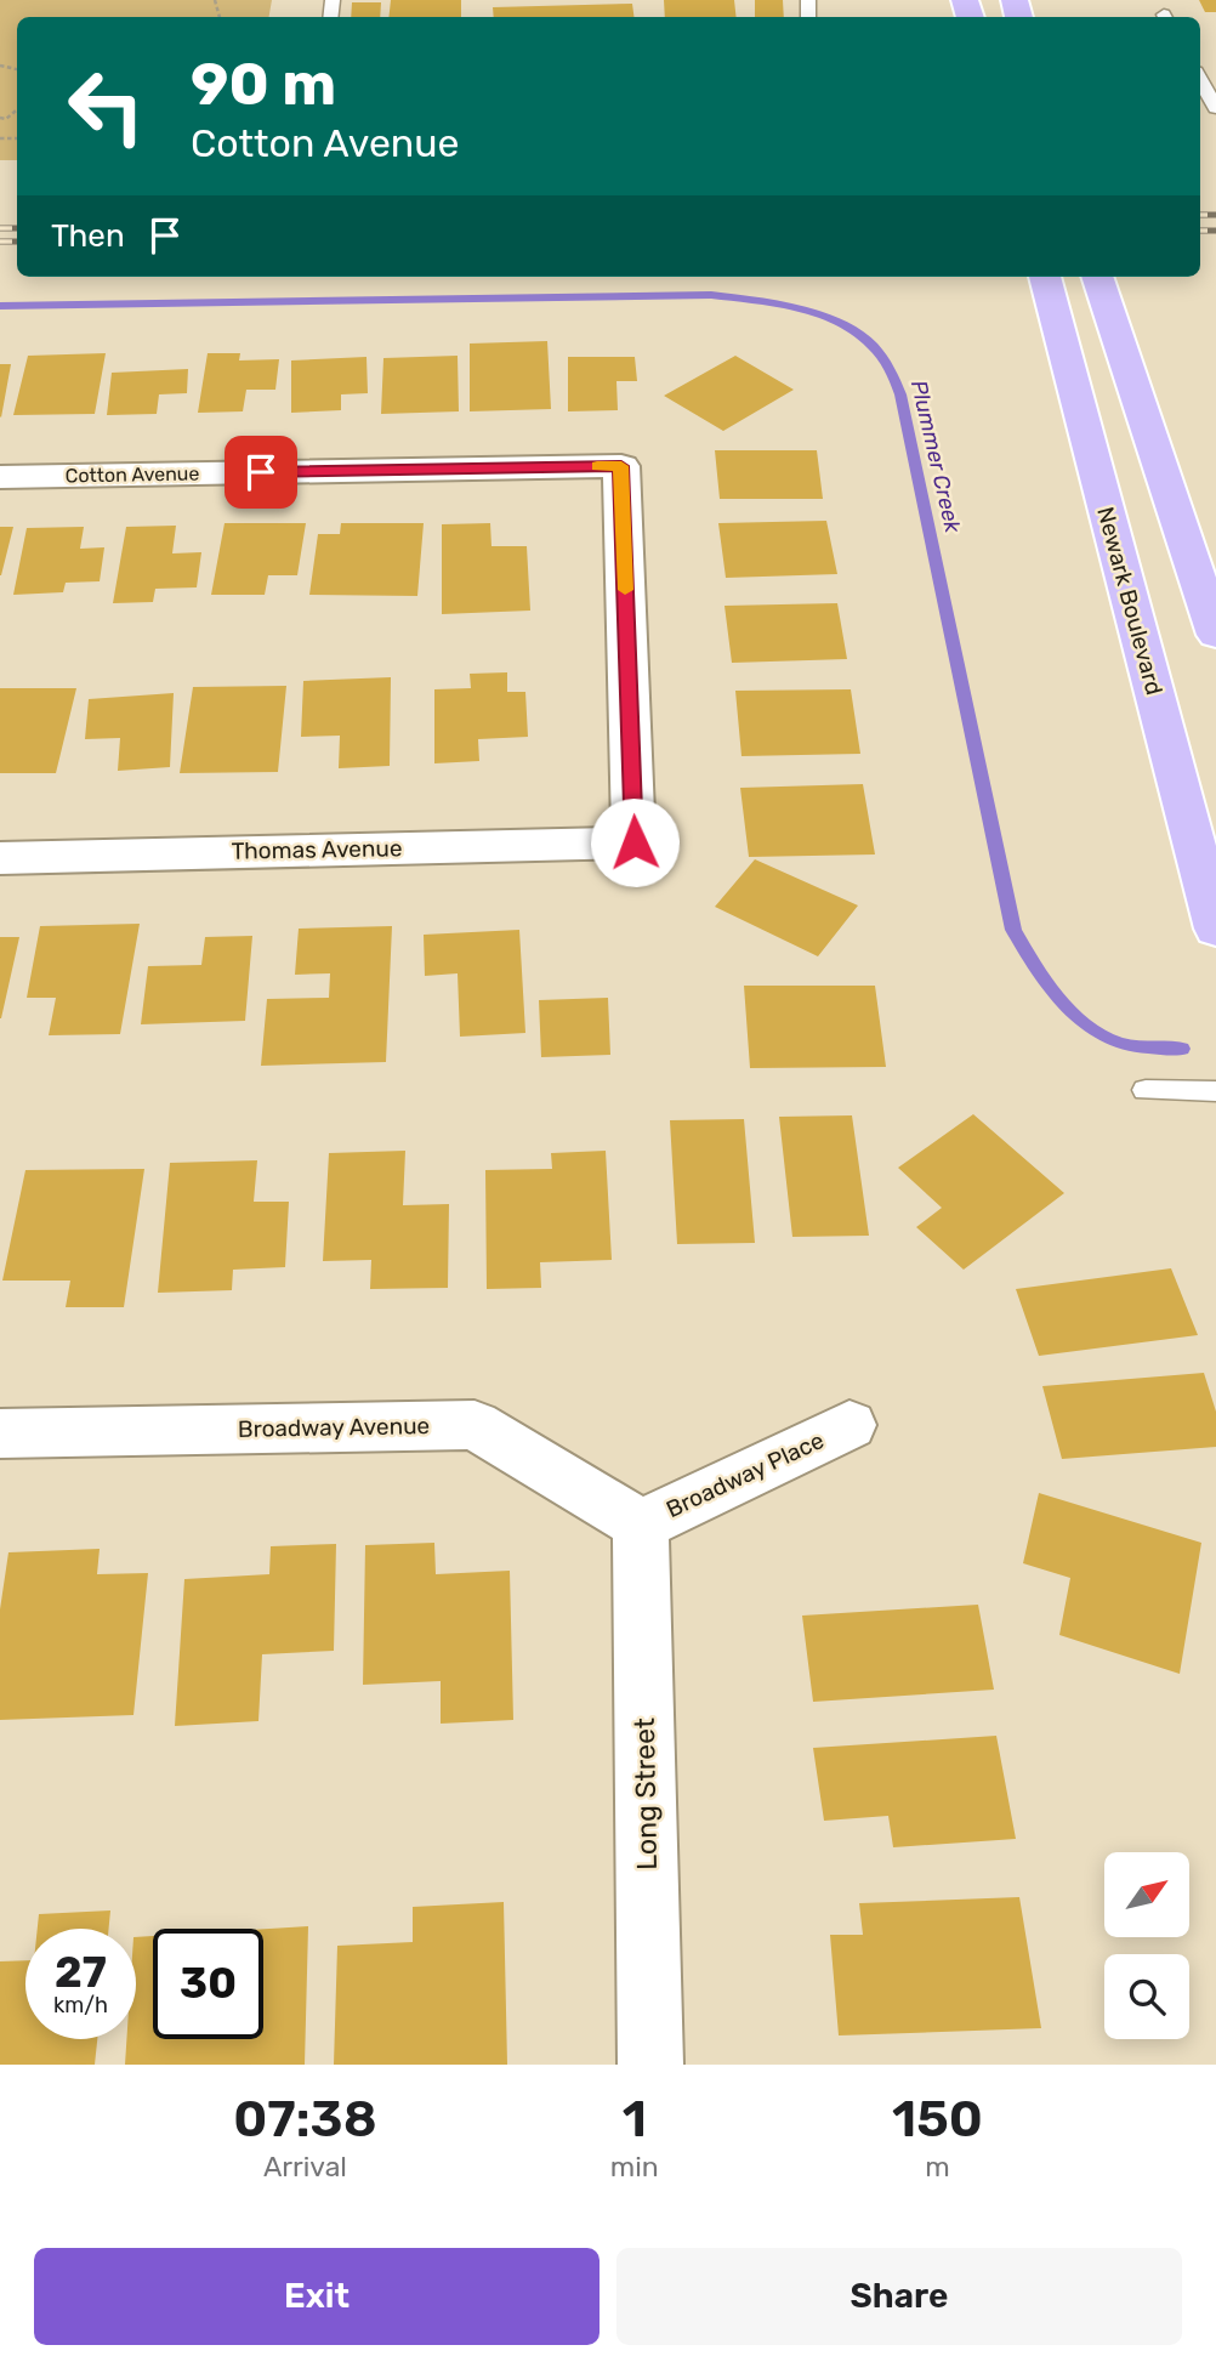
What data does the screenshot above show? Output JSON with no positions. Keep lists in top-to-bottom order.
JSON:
{
  "streets": {
    "main road": ["Newark Boulevard"],
    "street": [
      "Cotton Avenue",
      "Thomas Avenue",
      "Broadway Avenue",
      "Broadway Place",
      "Long Street"
    ]
  },
  "crossings": [
    ["Cotton Avenue", "Thomas Avenue"],
    ["Broadway Avenue", "Broadway Place"],
    ["Broadway Avenue", "Long Street"],
    ["Broadway Place", "Long Street"]
  ],
  "water": ["Plummer Creek"],
  "north": "top right",
  "page": {
    "turn": ["90 m", "Cotton Avenue"],
    "then": "Then",
    "speed": "27 km/h",
    "limit": "30",
    "eta": [
      "07:38",
      "Arrival",
      "1",
      "min",
      "150",
      "m"
    ],
    "buttons": ["Exit", "Share"]
  }
}
